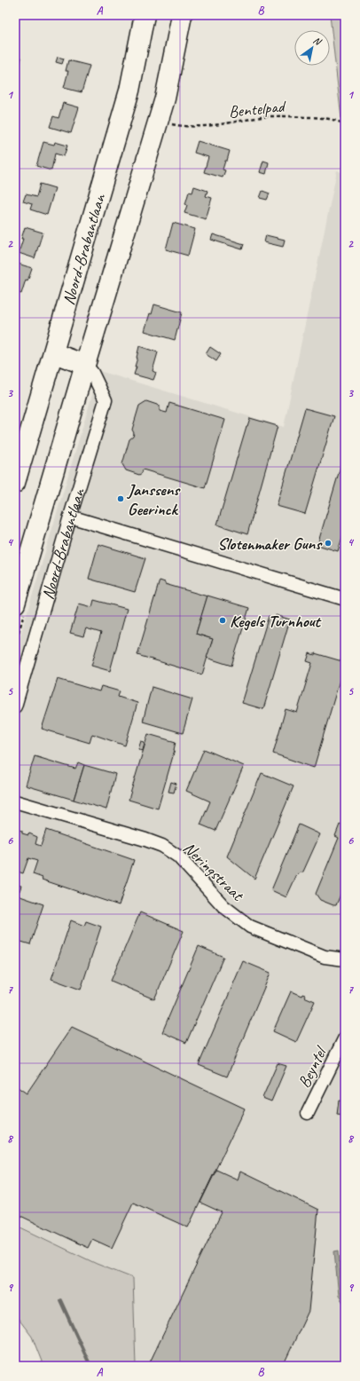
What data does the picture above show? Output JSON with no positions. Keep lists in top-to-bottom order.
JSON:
{
  "streets": {
    "main road": ["Noord-Brabantlaan"],
    "street": ["Neringstraat", "Beyntel"],
    "path": ["Bentelpad"]
  },
  "places": ["Janssens Geerinck", "Slotenmaker Guns", "Kegels Turnhout"],
  "north": "top right",
  "grid": {
    "columns": ["A", "B"],
    "rows": [
      "1",
      "2",
      "3",
      "4",
      "5",
      "6",
      "7",
      "8",
      "9"
    ]
  }
}
